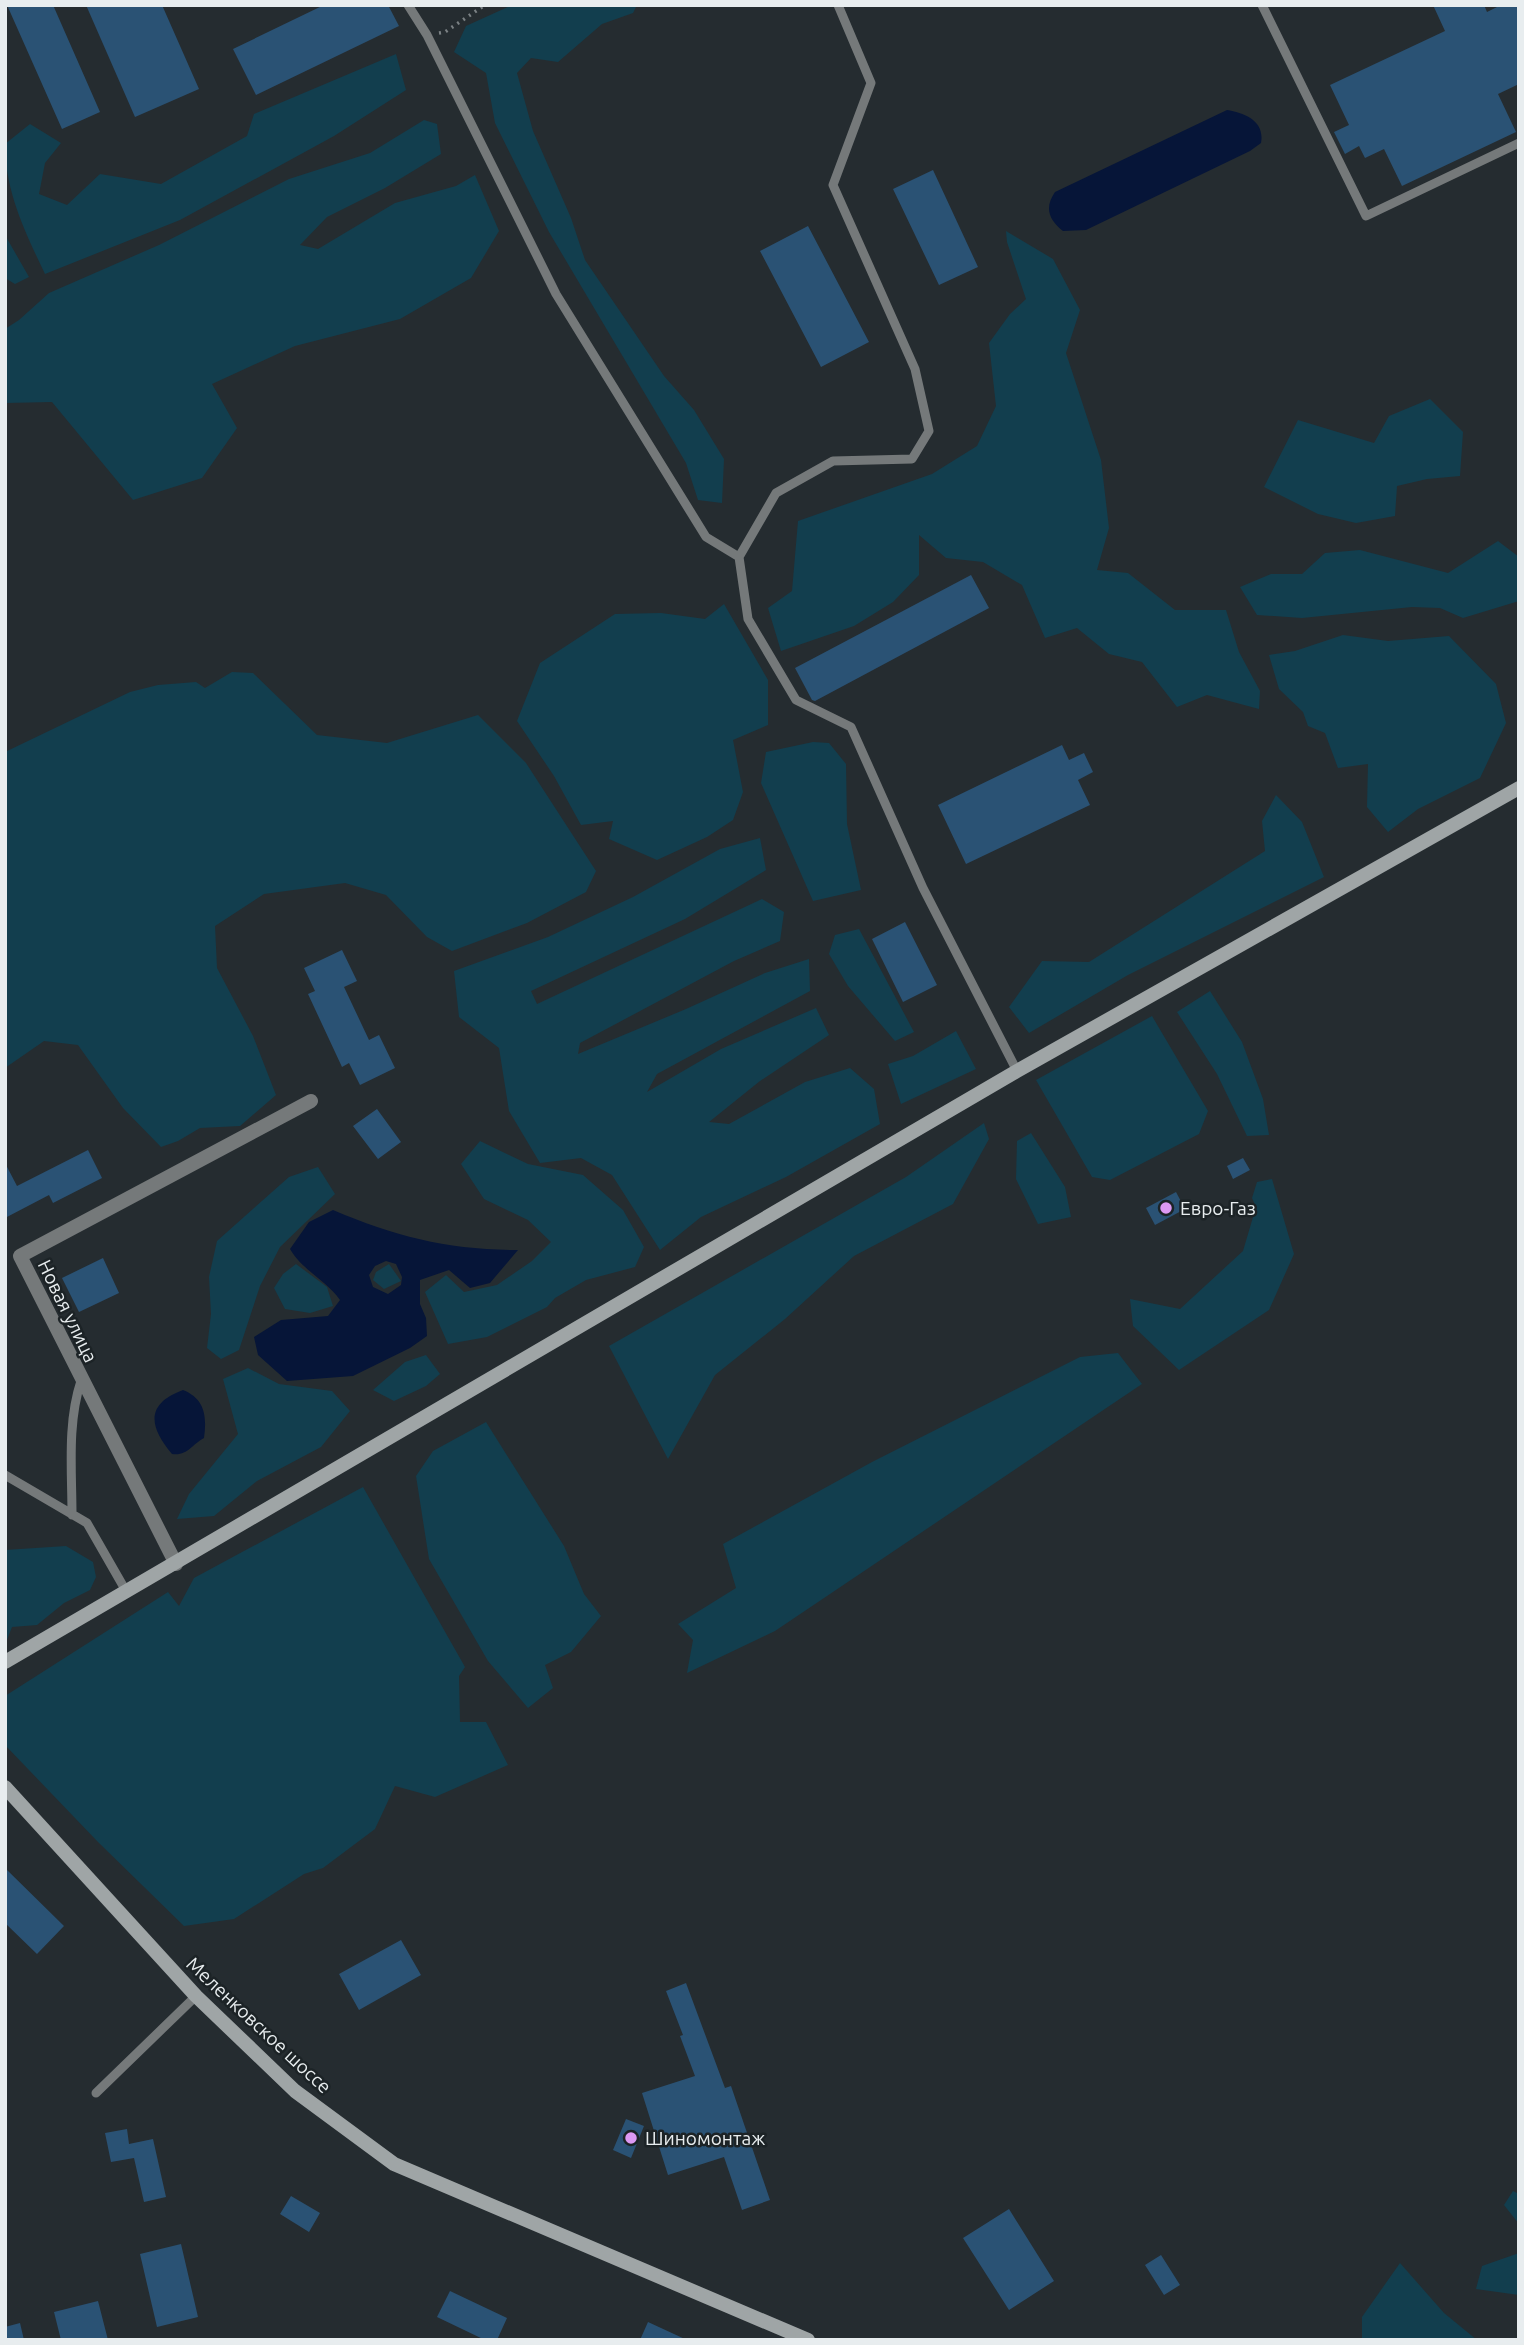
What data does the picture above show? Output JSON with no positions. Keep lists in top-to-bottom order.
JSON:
{
  "streets": {
    "street": ["Новая улица", "Меленковское шоссе"]
  },
  "places": ["Евро-Газ", "Шиномонтаж"]
}
